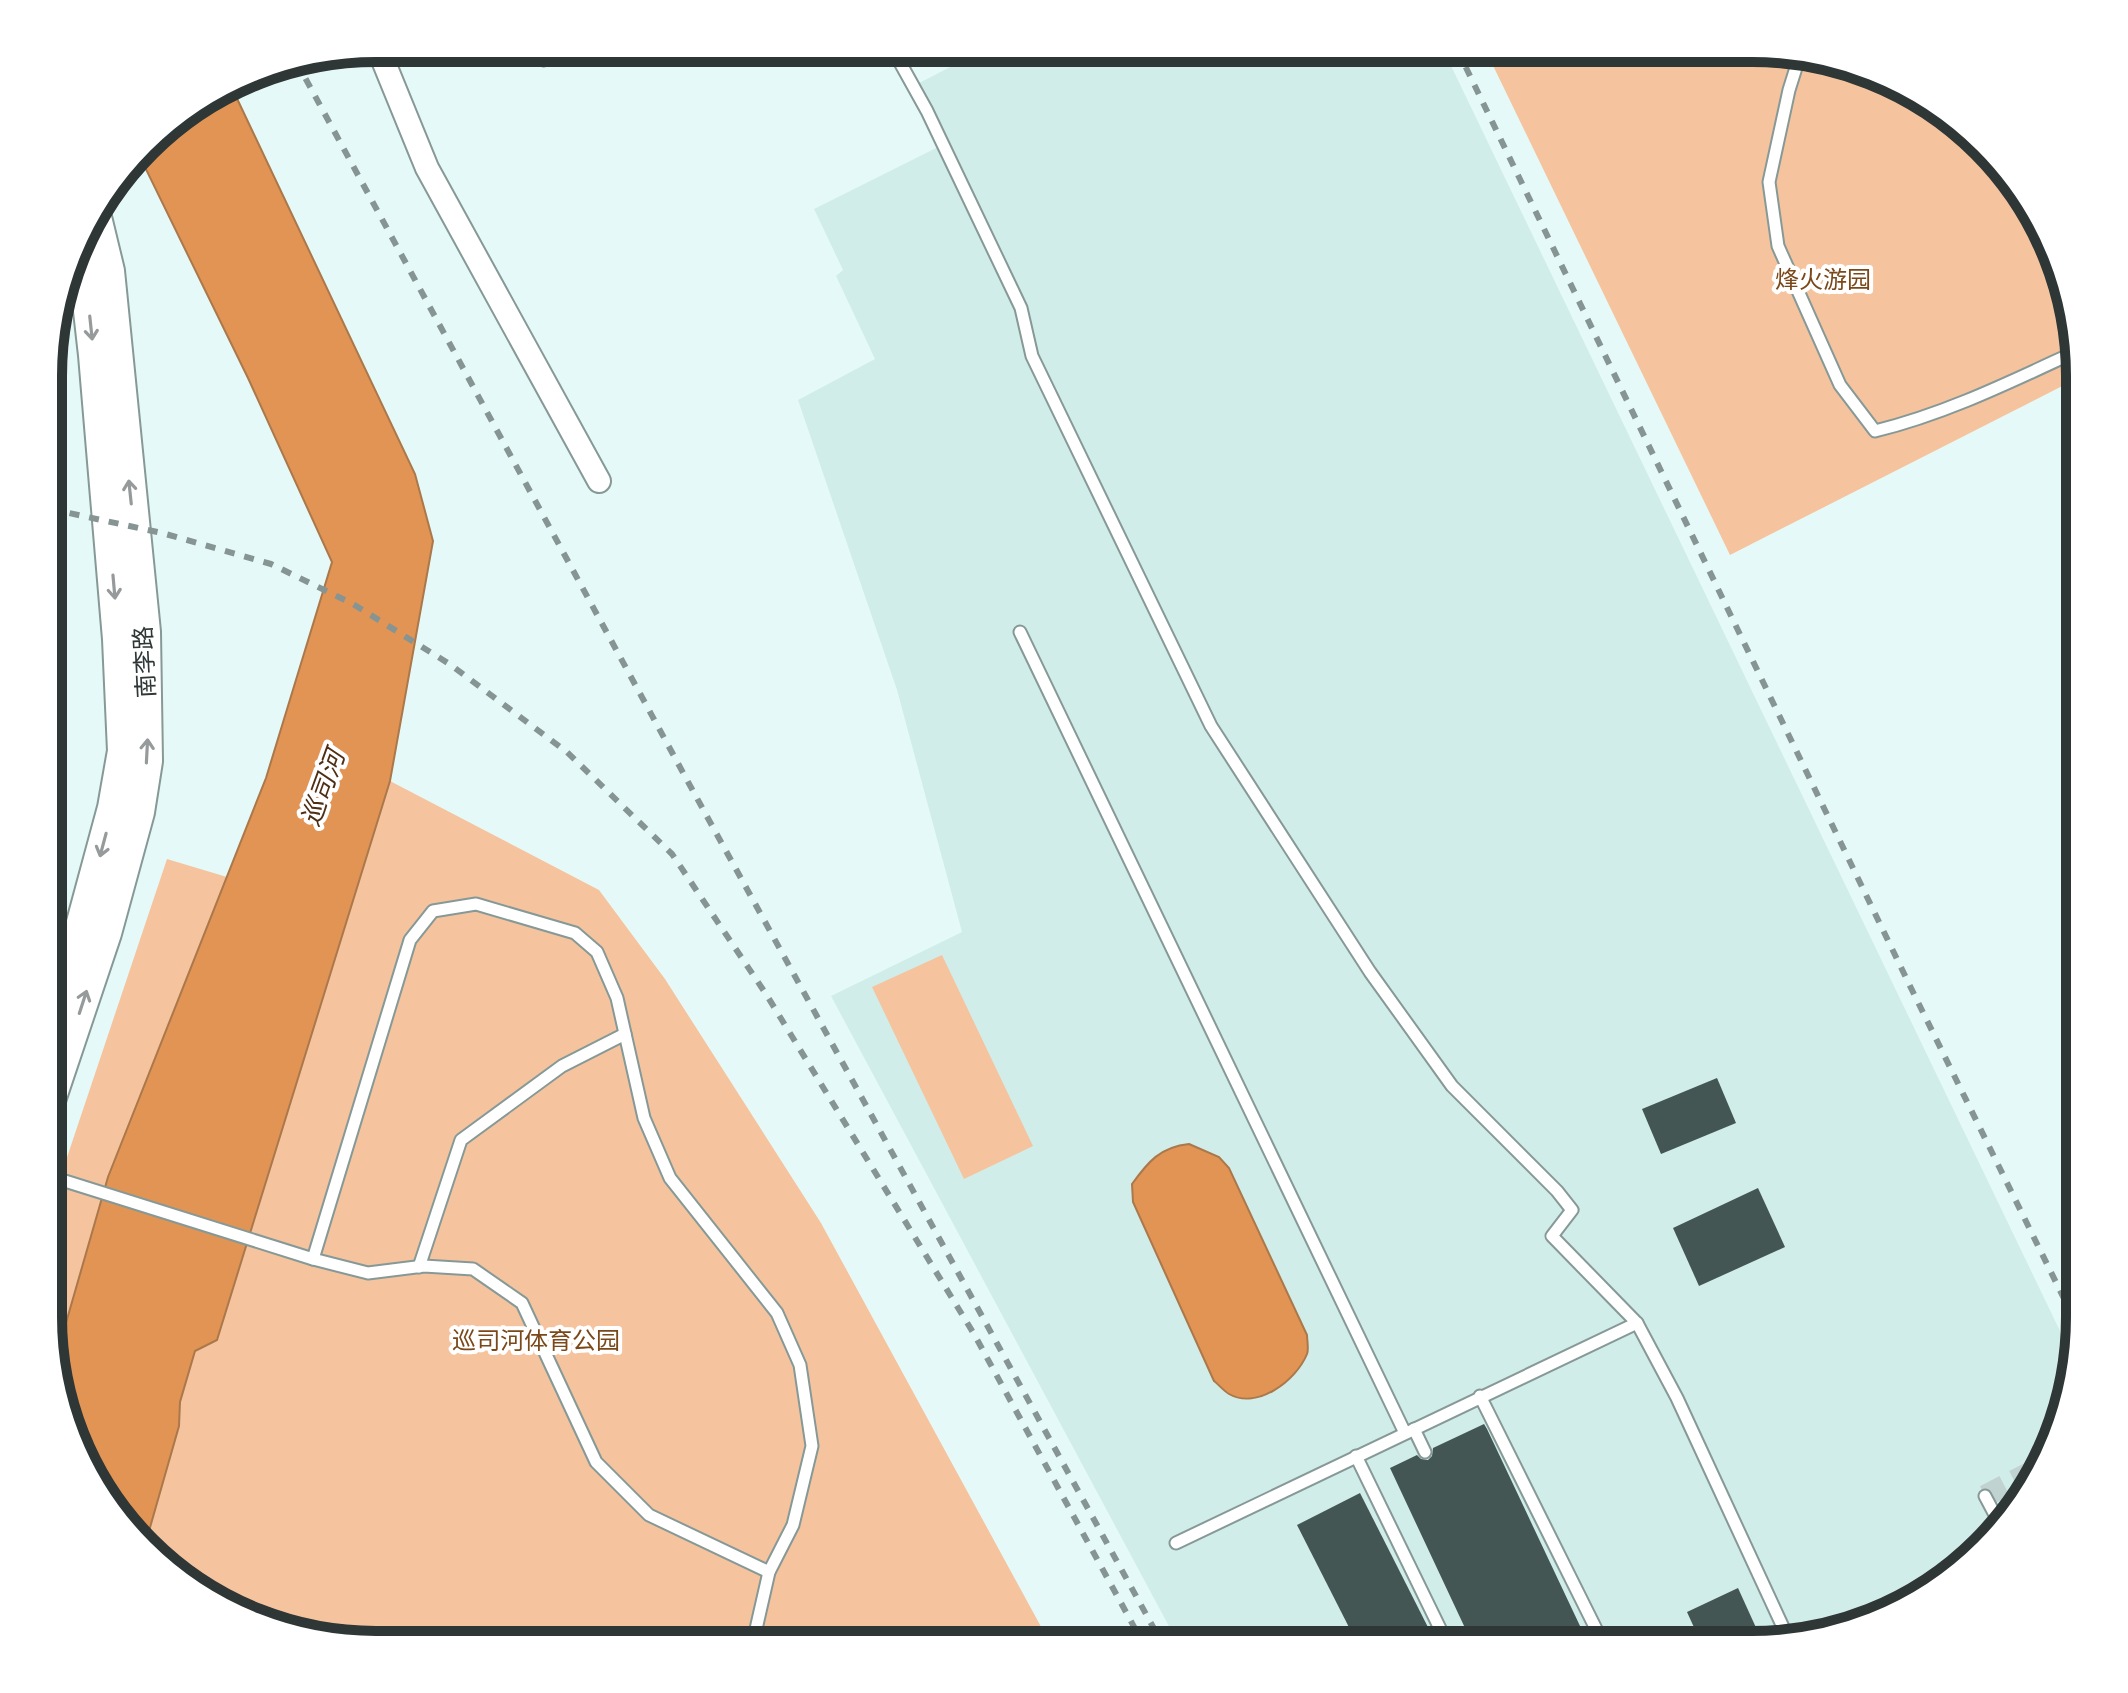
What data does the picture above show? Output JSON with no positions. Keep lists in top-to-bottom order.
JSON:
{
  "streets": {
    "main road": ["南李路"]
  },
  "water": ["巡司河"],
  "parks": ["烽火游园", "巡司河体育公园"]
}
